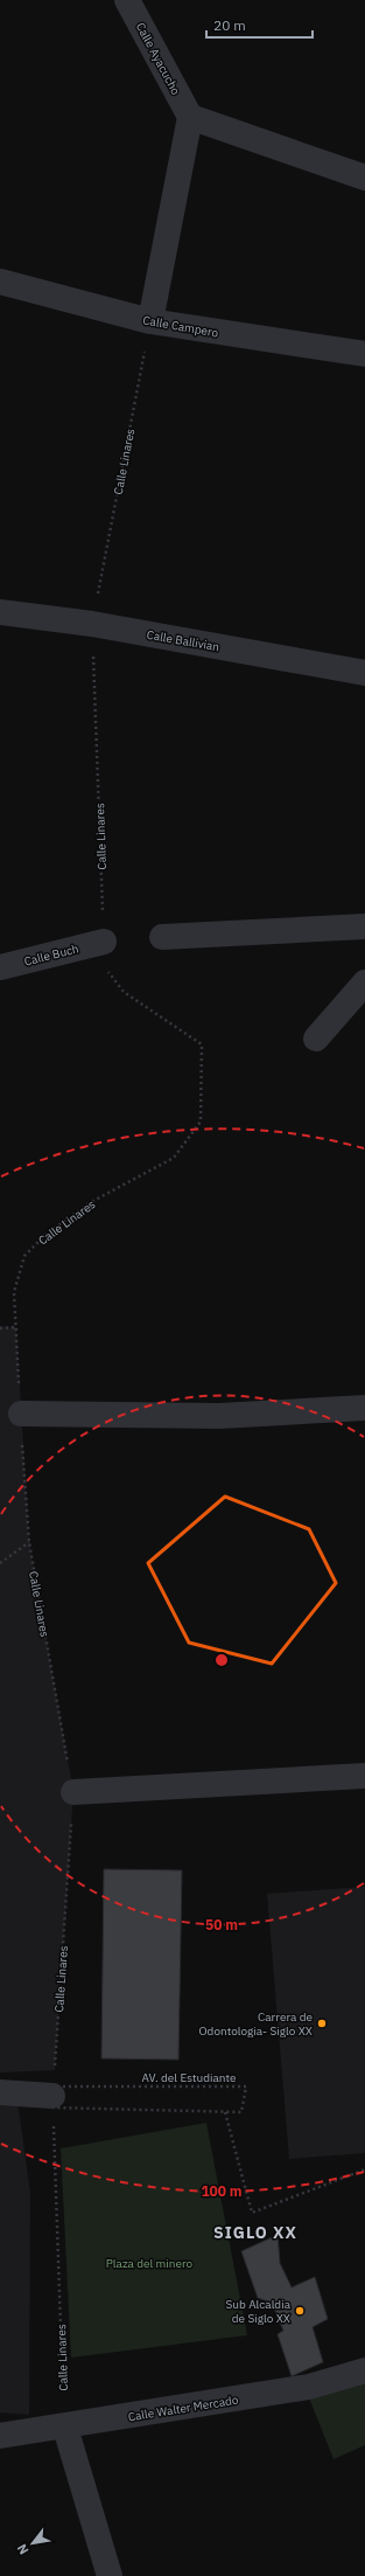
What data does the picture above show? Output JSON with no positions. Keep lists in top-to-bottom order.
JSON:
{
  "streets": {
    "street": [
      "Calle Ayacucho",
      "Calle Campero",
      "Calle Ballivian",
      "Calle Buch",
      "Calle Walter Mercado"
    ],
    "path": ["Calle Linares", "AV. del Estudiante"]
  },
  "crossings": [
    ["Calle Campero", "Calle Linares"],
    ["Calle Linares", "Calle Ballivian"],
    ["Calle Linares", "Calle Buch"],
    ["Calle Linares", "AV. del Estudiante"],
    ["Calle Linares", "Calle Walter Mercado"]
  ],
  "districts": ["SIGLO XX"],
  "parks": ["Plaza del minero"],
  "places": ["Carrera de Odontologia- Siglo XX", "Sub Alcaldia de Siglo XX"],
  "scale_bar": "20 m",
  "north": "bottom left",
  "rings": ["50 m", "100 m"]
}
